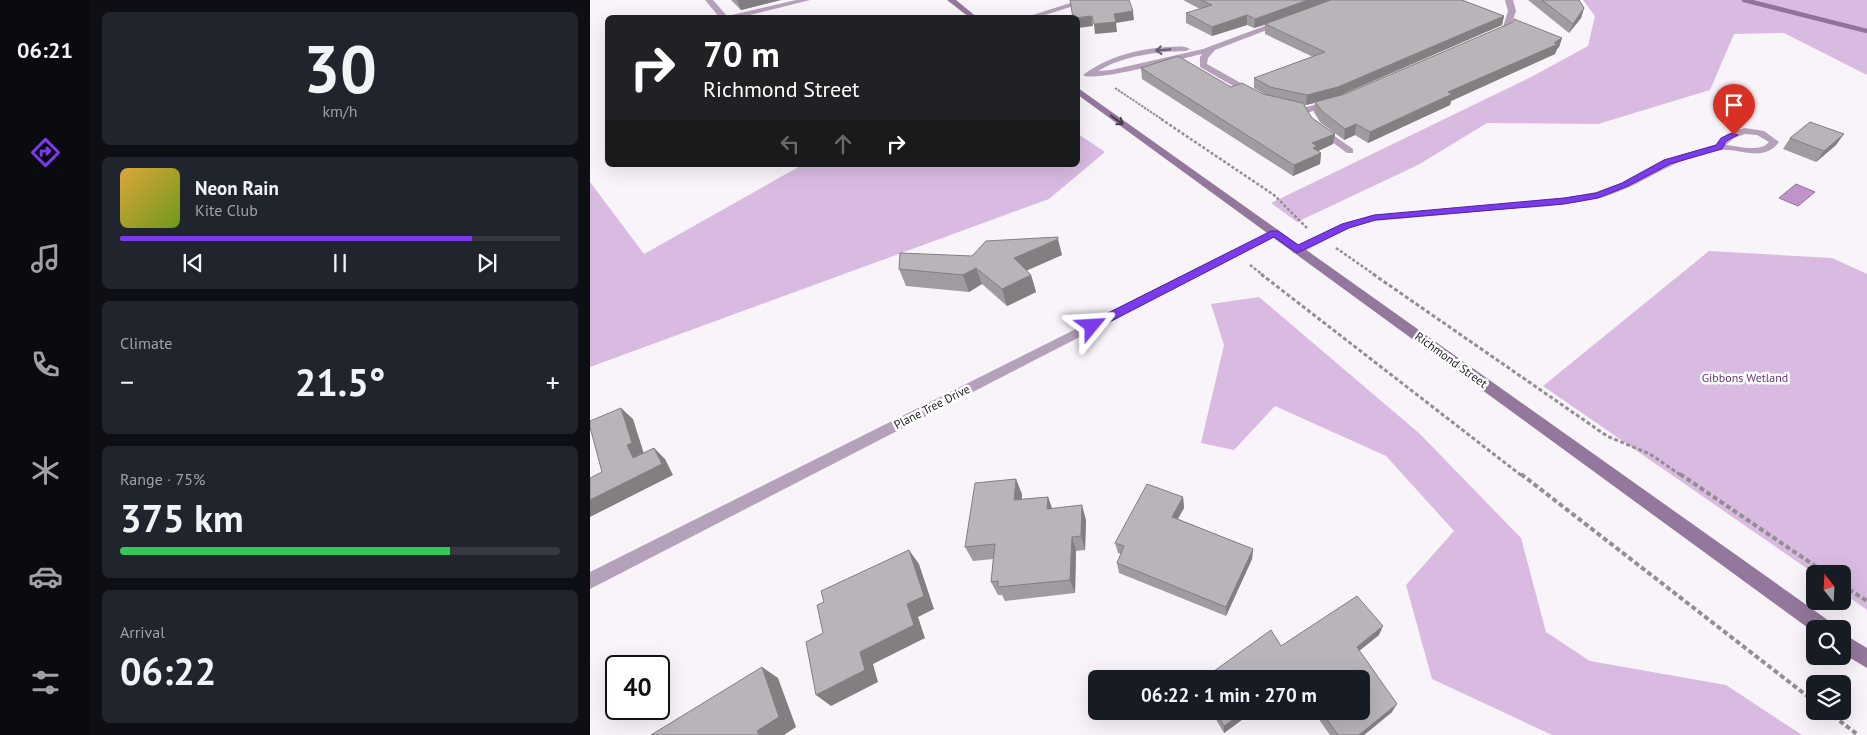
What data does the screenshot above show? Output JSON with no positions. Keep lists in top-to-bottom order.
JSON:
{
  "streets": {
    "main road": ["Richmond Street"],
    "street": ["Plane Tree Drive"]
  },
  "crossings": [
    ["Richmond Street", "Plane Tree Drive"]
  ],
  "parks": ["Gibbons Wetland"],
  "north": "top",
  "page": {
    "tabs": "06:21",
    "tile": [
      ["30", "km/h"],
      "Climate",
      ["Range · 75%", "375 km"],
      ["Arrival", "06:22"]
    ],
    "turn": ["70 m", "Richmond Street"],
    "song": ["Neon Rain", "Kite Club"],
    "heat": ["−", "21.5°", "+"],
    "limit": "40",
    "trip": "06:22 · 1 min · 270 m"
  }
}
